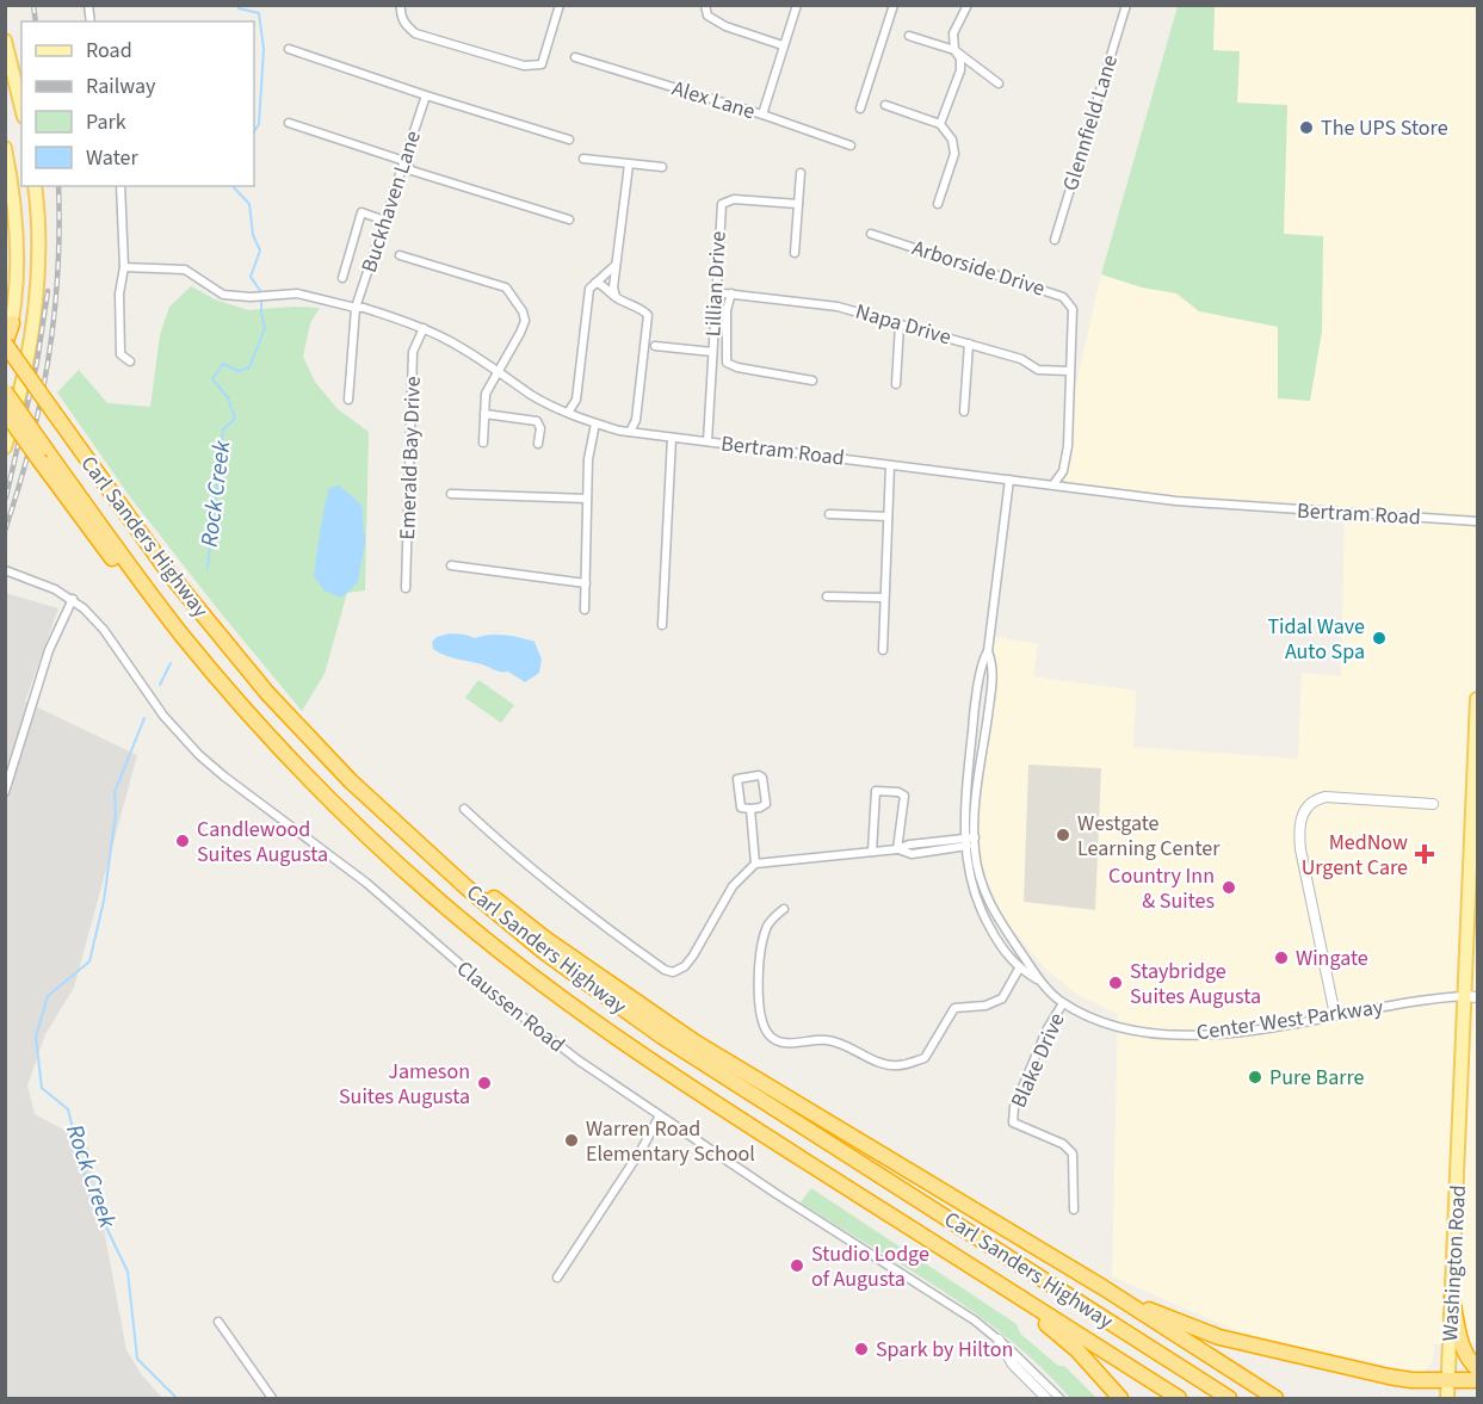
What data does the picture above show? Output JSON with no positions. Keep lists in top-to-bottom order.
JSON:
{
  "streets": {
    "highway": ["Carl Sanders Highway"],
    "main road": ["Washington Road"],
    "street": [
      "Alex Lane",
      "Glennfield Lane",
      "Buckhaven Lane",
      "Arborside Drive",
      "Lillian Drive",
      "Napa Drive",
      "Bertram Road",
      "Emerald Bay Drive",
      "Claussen Road",
      "Center West Parkway",
      "Blake Drive"
    ]
  },
  "crossings": [
    ["Buckhaven Lane", "Bertram Road"],
    ["Arborside Drive", "Napa Drive"],
    ["Arborside Drive", "Bertram Road"],
    ["Lillian Drive", "Bertram Road"],
    ["Bertram Road", "Emerald Bay Drive"],
    ["Bertram Road", "Center West Parkway"],
    ["Center West Parkway", "Blake Drive"],
    ["Center West Parkway", "Washington Road"]
  ],
  "water": ["Rock Creek"],
  "places": {
    "other": [
      "The UPS Store",
      "Tidal Wave Auto Spa",
      "Westgate Learning Center",
      "Candlewood Suites Augusta",
      "Country Inn & Suites",
      "Wingate",
      "Staybridge Suites Augusta",
      "Pure Barre",
      "Jameson Suites Augusta",
      "Warren Road Elementary School",
      "Studio Lodge of Augusta",
      "Spark by Hilton"
    ],
    "health": ["MedNow Urgent Care"]
  },
  "legend": [
    "Road",
    "Railway",
    "Park",
    "Water"
  ]
}
